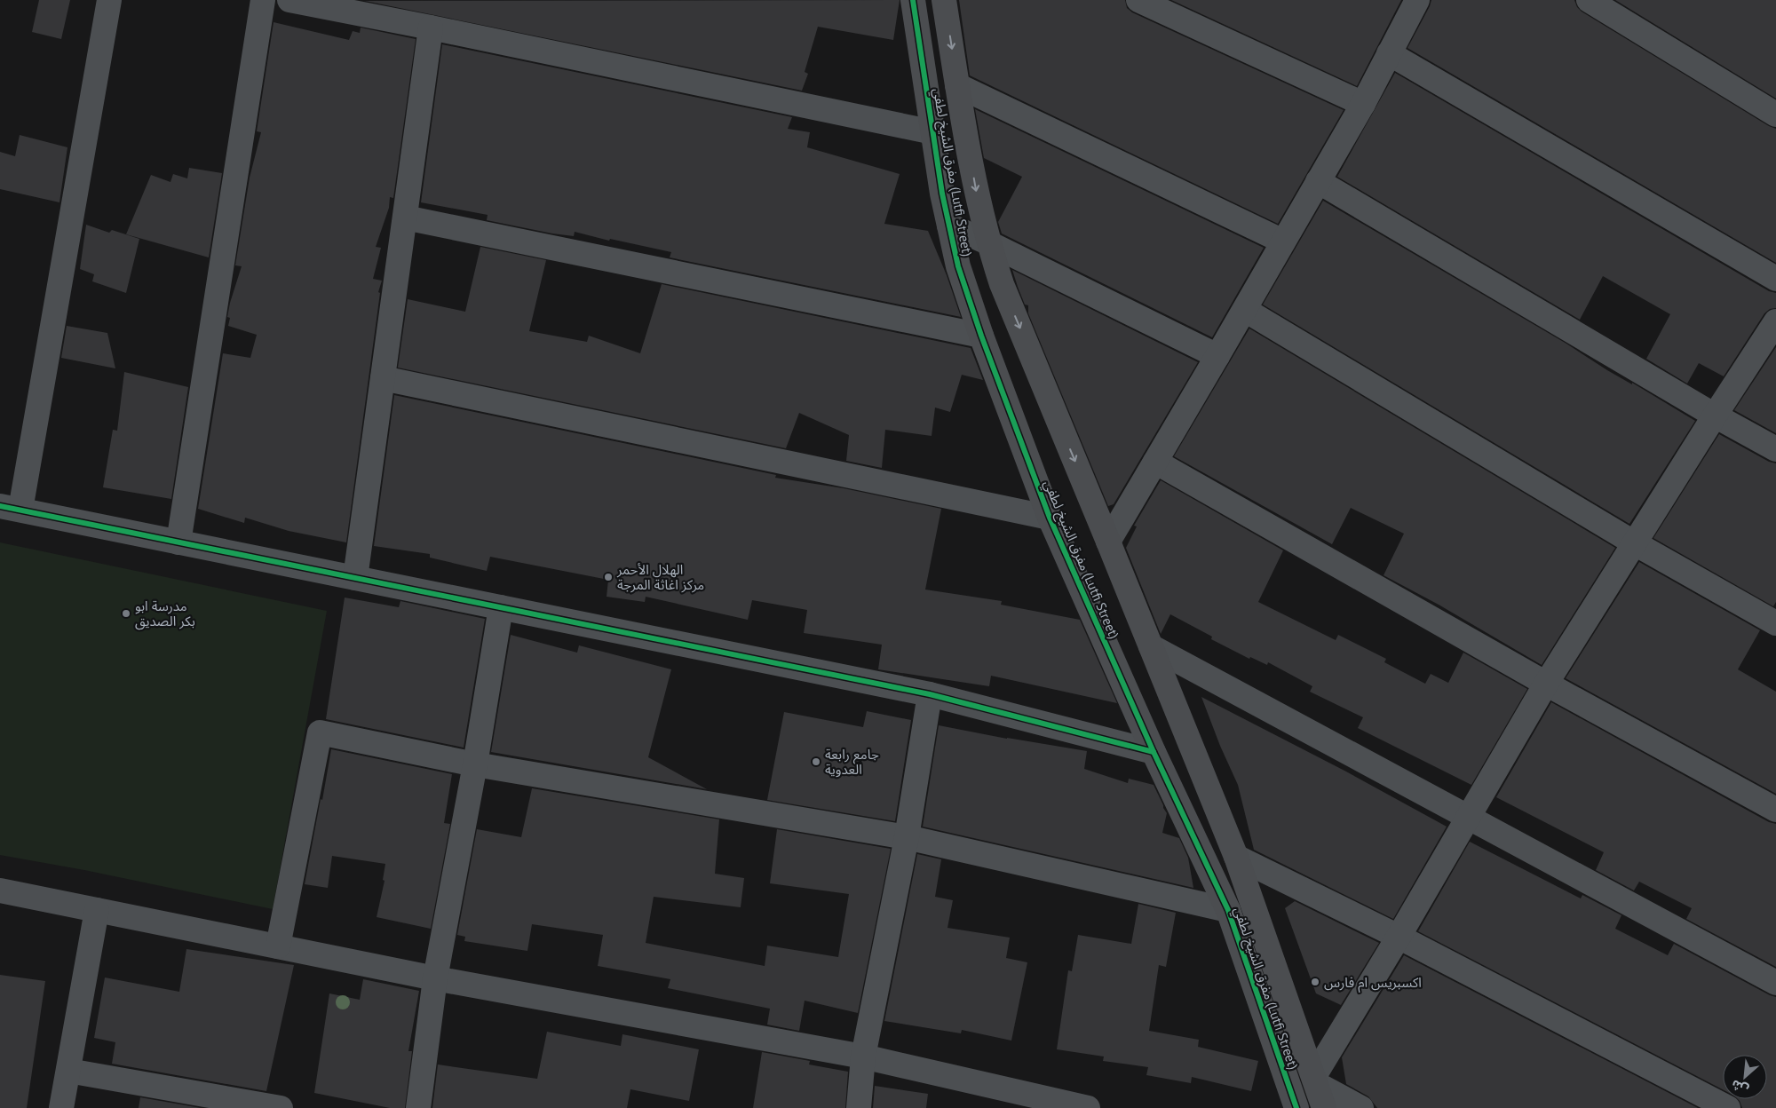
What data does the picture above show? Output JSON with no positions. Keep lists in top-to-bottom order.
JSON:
{
  "streets": {
    "street": ["مفرق الشيخ لطفي (Lutfi Street)"]
  },
  "places": [
    "الهلال الأحمر مركز اغاثة المرجة",
    "مدرسة ابو بكر الصديق",
    "جامع رابعة العدوية",
    "اكسبريس ام فارس"
  ],
  "north": "bottom left"
}
